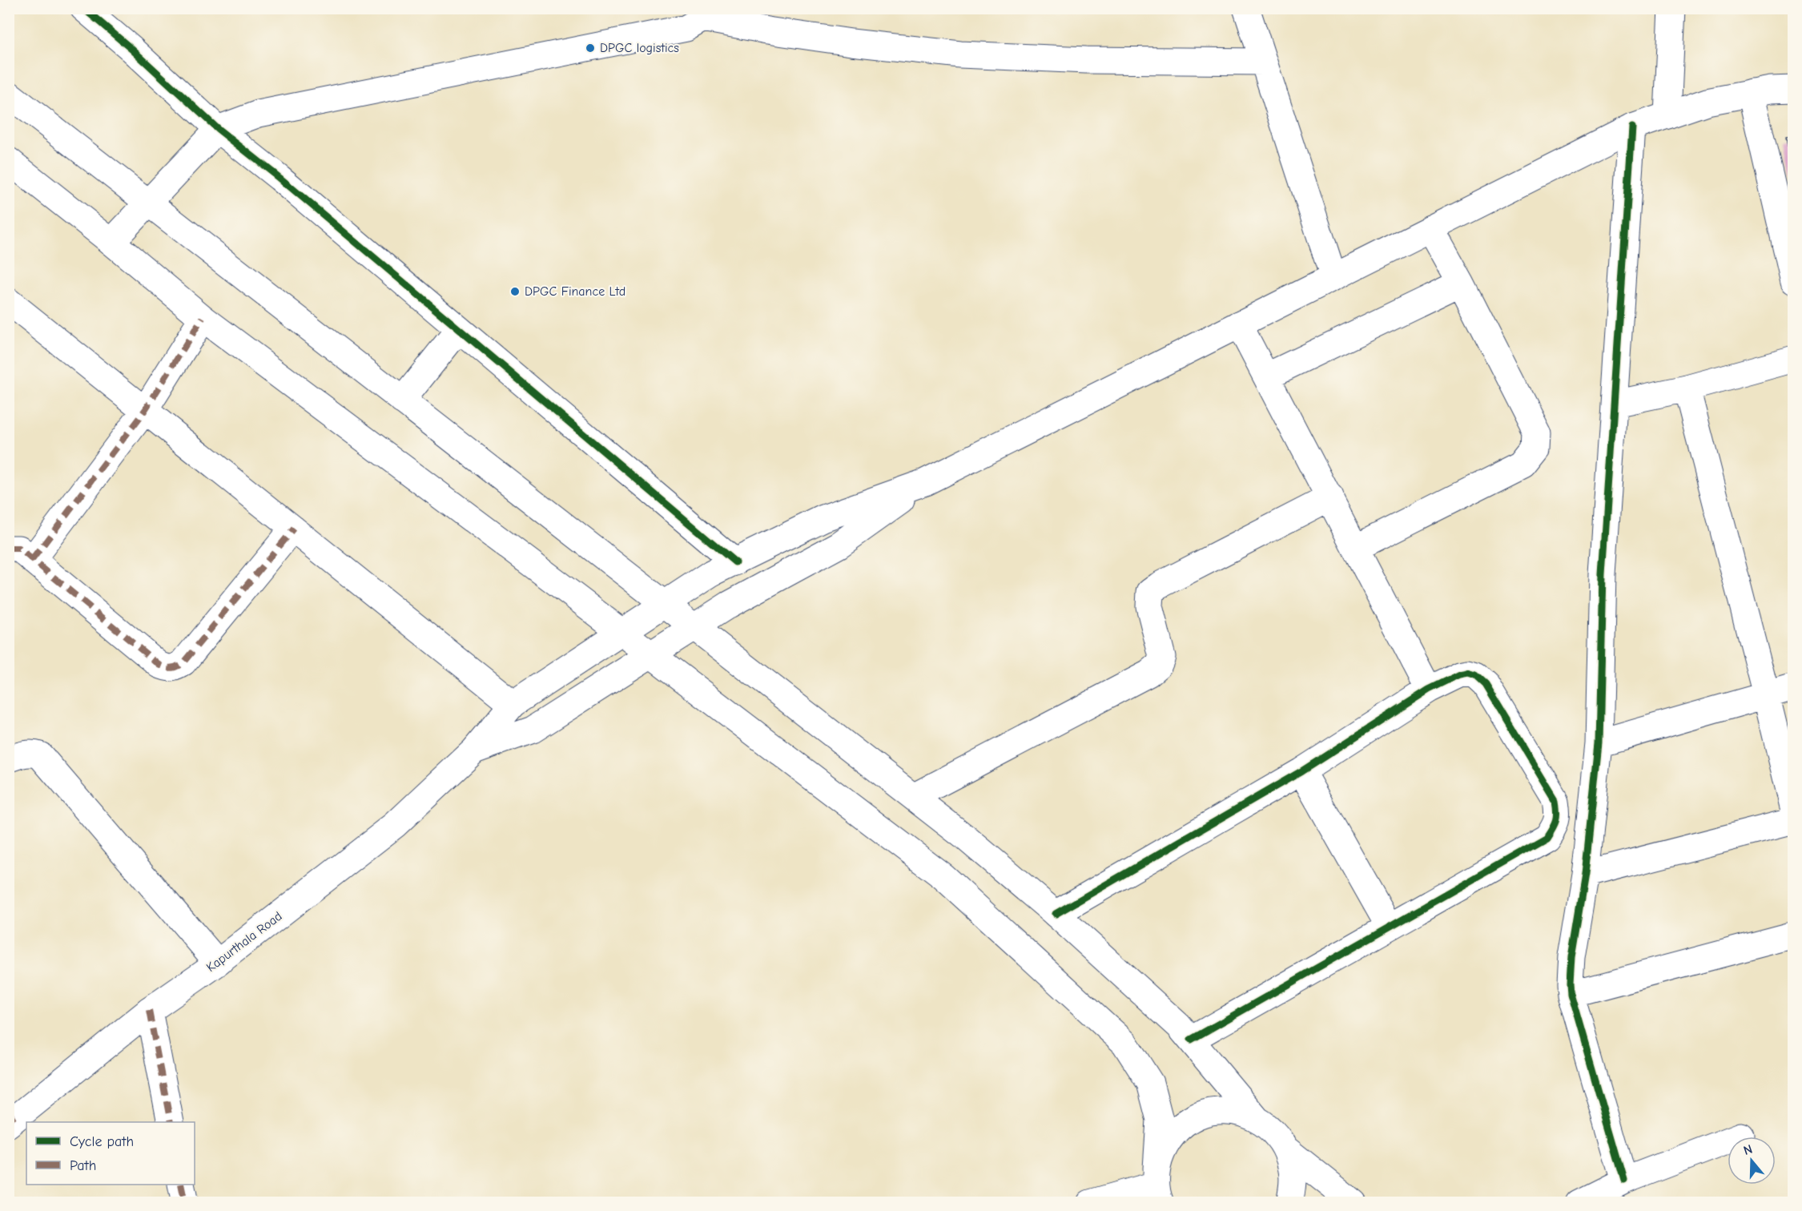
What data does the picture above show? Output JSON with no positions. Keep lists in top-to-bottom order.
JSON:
{
  "streets": {
    "street": ["Kapurthala Road"]
  },
  "places": ["DPGC logistics", "DPGC Finance Ltd"],
  "legend": ["Cycle path", "Path"],
  "north": "top"
}
